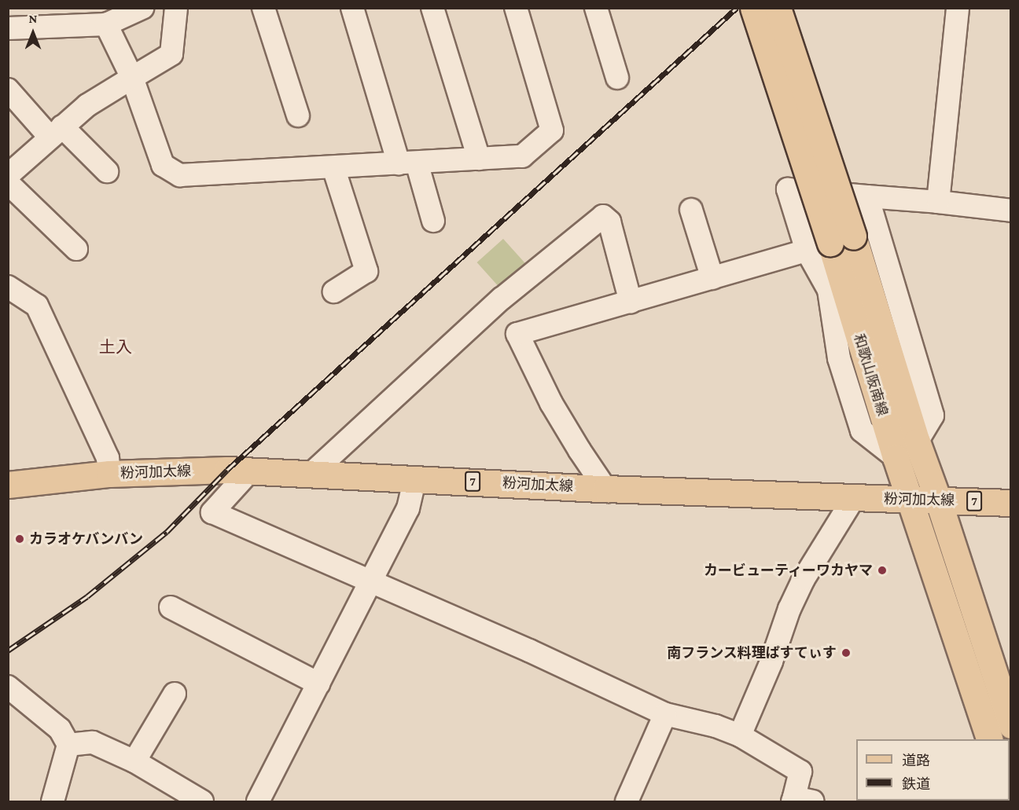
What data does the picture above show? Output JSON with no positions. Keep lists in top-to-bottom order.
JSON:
{
  "streets": {
    "main road": ["和歌山阪南線", "粉河加太線", "7"]
  },
  "crossings": [
    ["和歌山阪南線", "粉河加太線"]
  ],
  "districts": ["土入"],
  "places": ["カラオケバンバン", "カービューティーワカヤマ", "南フランス料理ぱすてぃす"],
  "legend": ["道路", "鉄道"],
  "north": "top"
}
